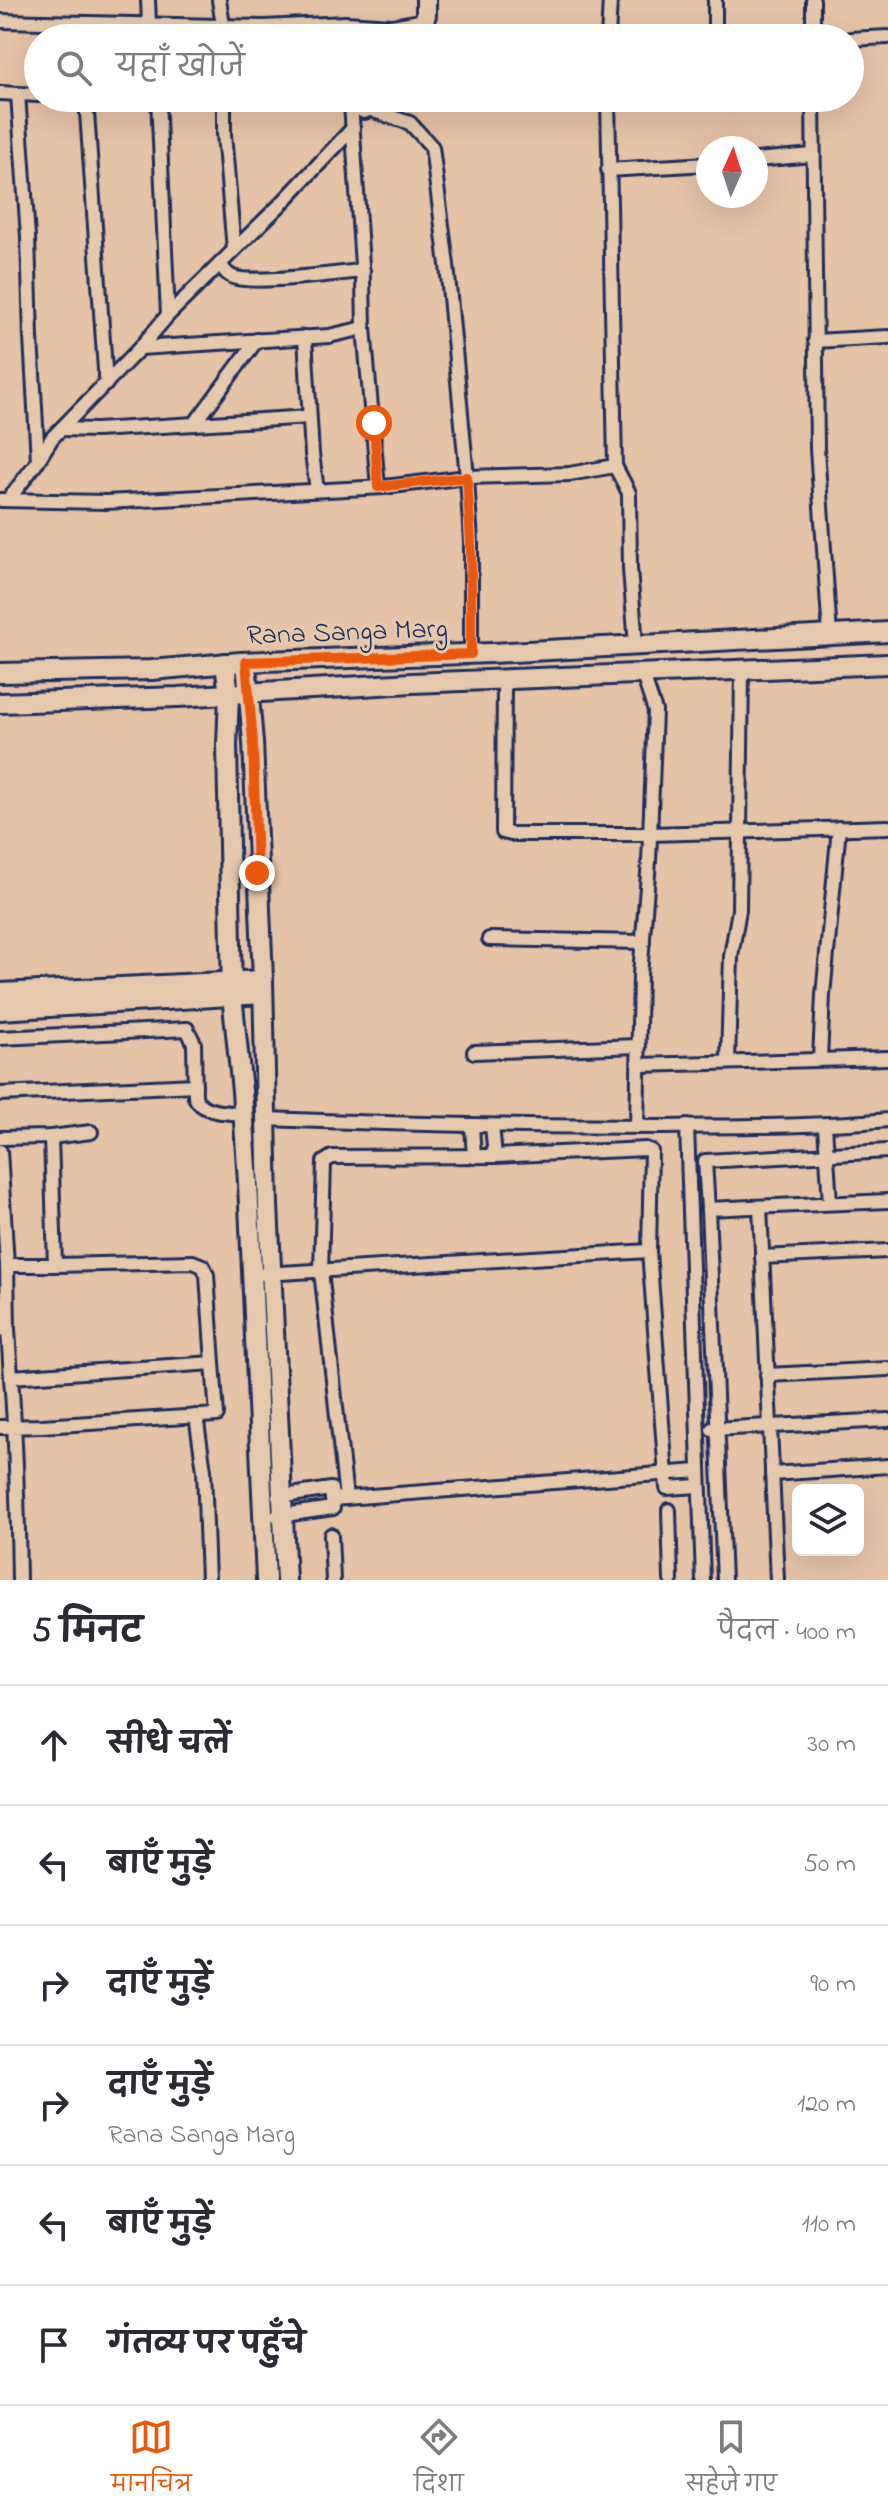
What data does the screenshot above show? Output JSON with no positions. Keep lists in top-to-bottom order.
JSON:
{
  "streets": {
    "street": ["Rana Sanga Marg"]
  },
  "north": "top",
  "page": {
    "search": "यहाँ खोजें",
    "heading": ["5 मिनट", "पैदल · 400 m"],
    "list": [
      ["सीधे चलें", "30 m"],
      ["बाएँ मुड़ें", "50 m"],
      ["दाएँ मुड़ें", "90 m"],
      ["दाएँ मुड़ें", "Rana Sanga Marg", "120 m"],
      ["बाएँ मुड़ें", "110 m"],
      "गंतव्य पर पहुँचे"
    ],
    "nav": ["मानचित्र", "दिशा", "सहेजे गए"]
  }
}
